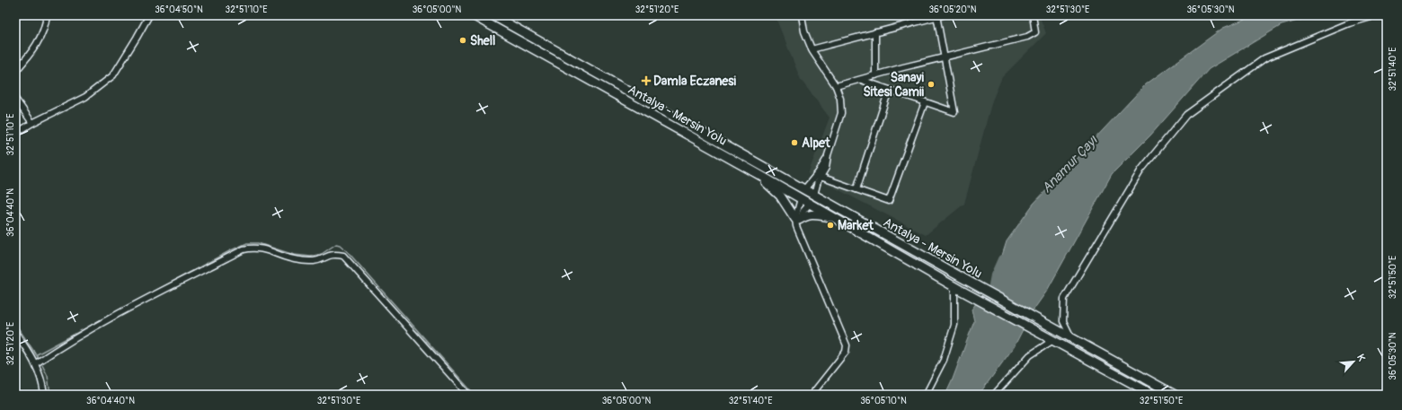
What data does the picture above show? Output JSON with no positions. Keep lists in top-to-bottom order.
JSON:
{
  "streets": {
    "highway": ["Antalya - Mersin Yolu"]
  },
  "water": ["Anamur Çayı"],
  "places": {
    "other": [
      "Shell",
      "Sanayi Sitesi Camii",
      "Alpet",
      "Market"
    ],
    "health": ["Damla Eczanesi"]
  },
  "north": "top right",
  "coordinates": [
    "36°04'50\"N",
    "32°51'10\"E",
    "36°05'00\"N",
    "32°51'20\"E",
    "36°05'20\"N",
    "32°51'30\"E",
    "36°05'30\"N",
    "32°51'40\"E",
    "36°04'40\"N",
    "32°51'50\"E",
    "36°05'10\"N"
  ]
}
